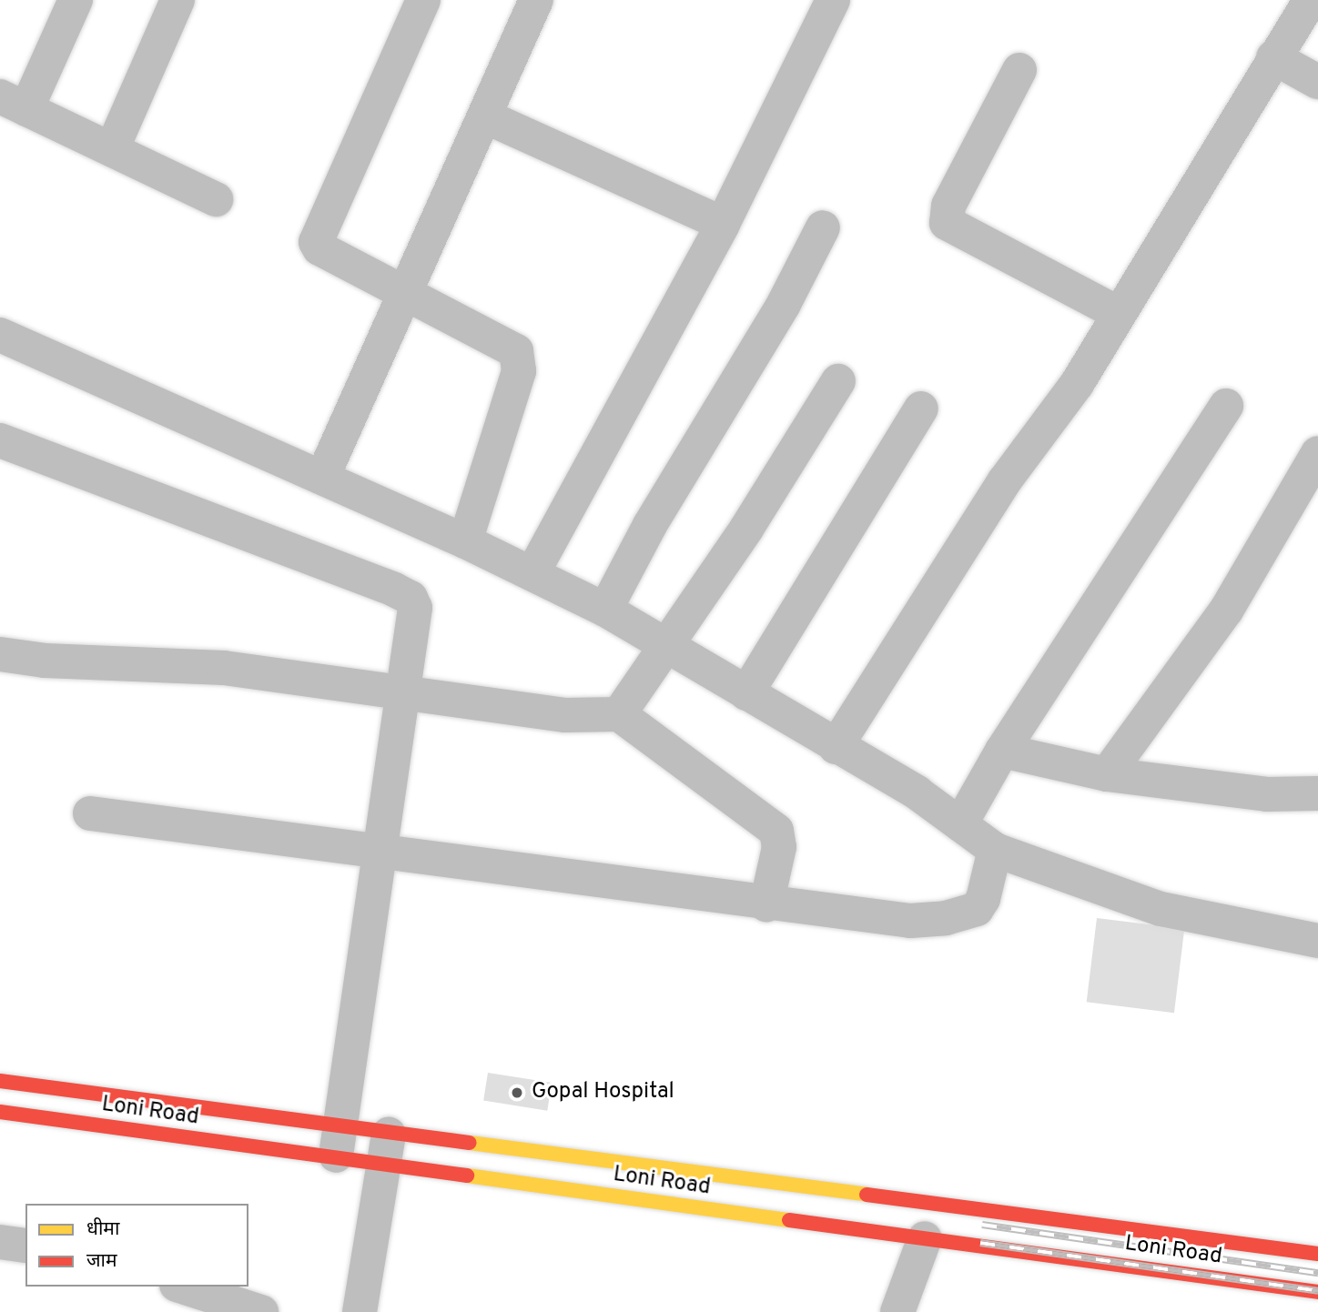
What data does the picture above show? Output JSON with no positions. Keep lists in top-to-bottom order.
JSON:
{
  "streets": {
    "highway": ["Loni Road"]
  },
  "places": ["Gopal Hospital"],
  "legend": ["धीमा", "जाम"]
}
